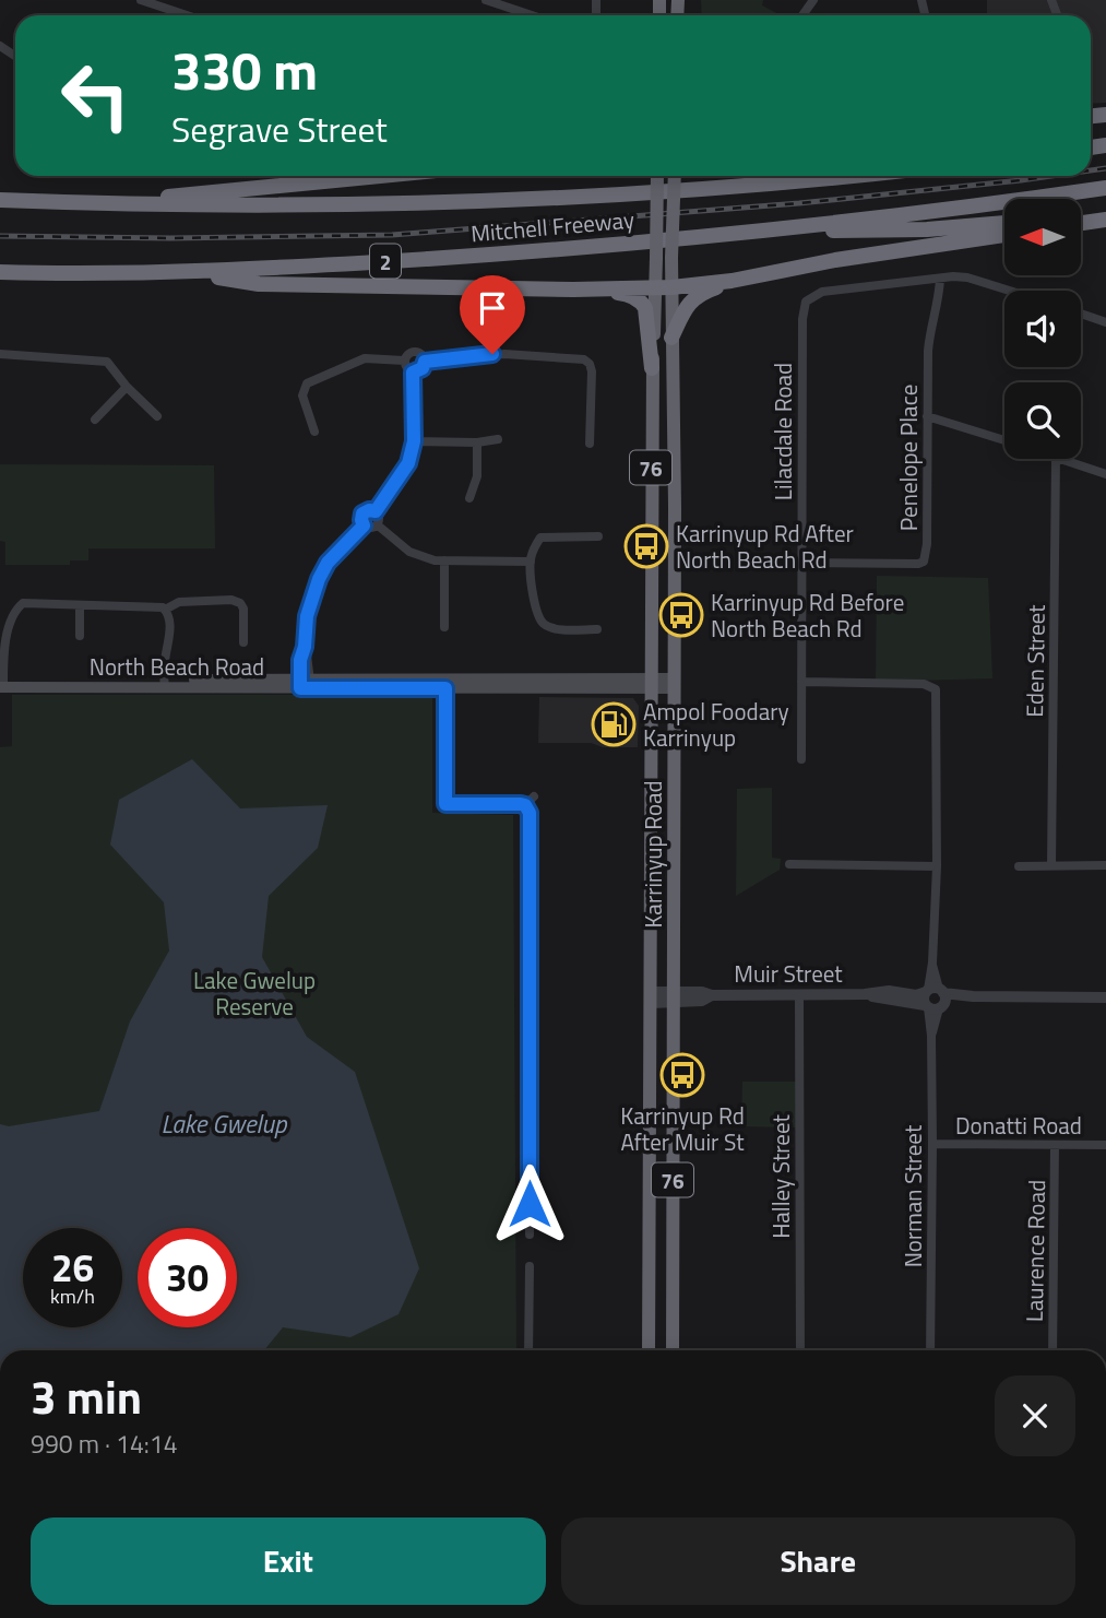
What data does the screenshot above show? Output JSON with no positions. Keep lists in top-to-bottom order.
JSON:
{
  "streets": {
    "highway": [
      "Mitchell Freeway",
      "2",
      "76",
      "Karrinyup Road"
    ],
    "main road": ["North Beach Road"],
    "street": [
      "Lilacdale Road",
      "Penelope Place",
      "Eden Street",
      "Muir Street",
      "Donatti Road",
      "Halley Street",
      "Norman Street",
      "Laurence Road"
    ]
  },
  "crossings": [
    ["Lilacdale Road", "Penelope Place"],
    ["North Beach Road", "Karrinyup Road"],
    ["Karrinyup Road", "Muir Street"],
    ["Muir Street", "Halley Street"],
    ["Muir Street", "Norman Street"],
    ["Donatti Road", "Norman Street"],
    ["Donatti Road", "Laurence Road"]
  ],
  "water": ["Lake Gwelup"],
  "parks": ["Lake Gwelup Reserve"],
  "places": {
    "bus stop": ["Karrinyup Rd After North Beach Rd", "Karrinyup Rd Before North Beach Rd", "Karrinyup Rd After Muir St"],
    "fuel station": ["Ampol Foodary Karrinyup"]
  },
  "north": "left",
  "page": {
    "turn": ["330 m", "Segrave Street"],
    "speed": "26 km/h",
    "limit": "30",
    "heading": ["3 min", "990 m · 14:14"],
    "buttons": ["Exit", "Share"]
  }
}
